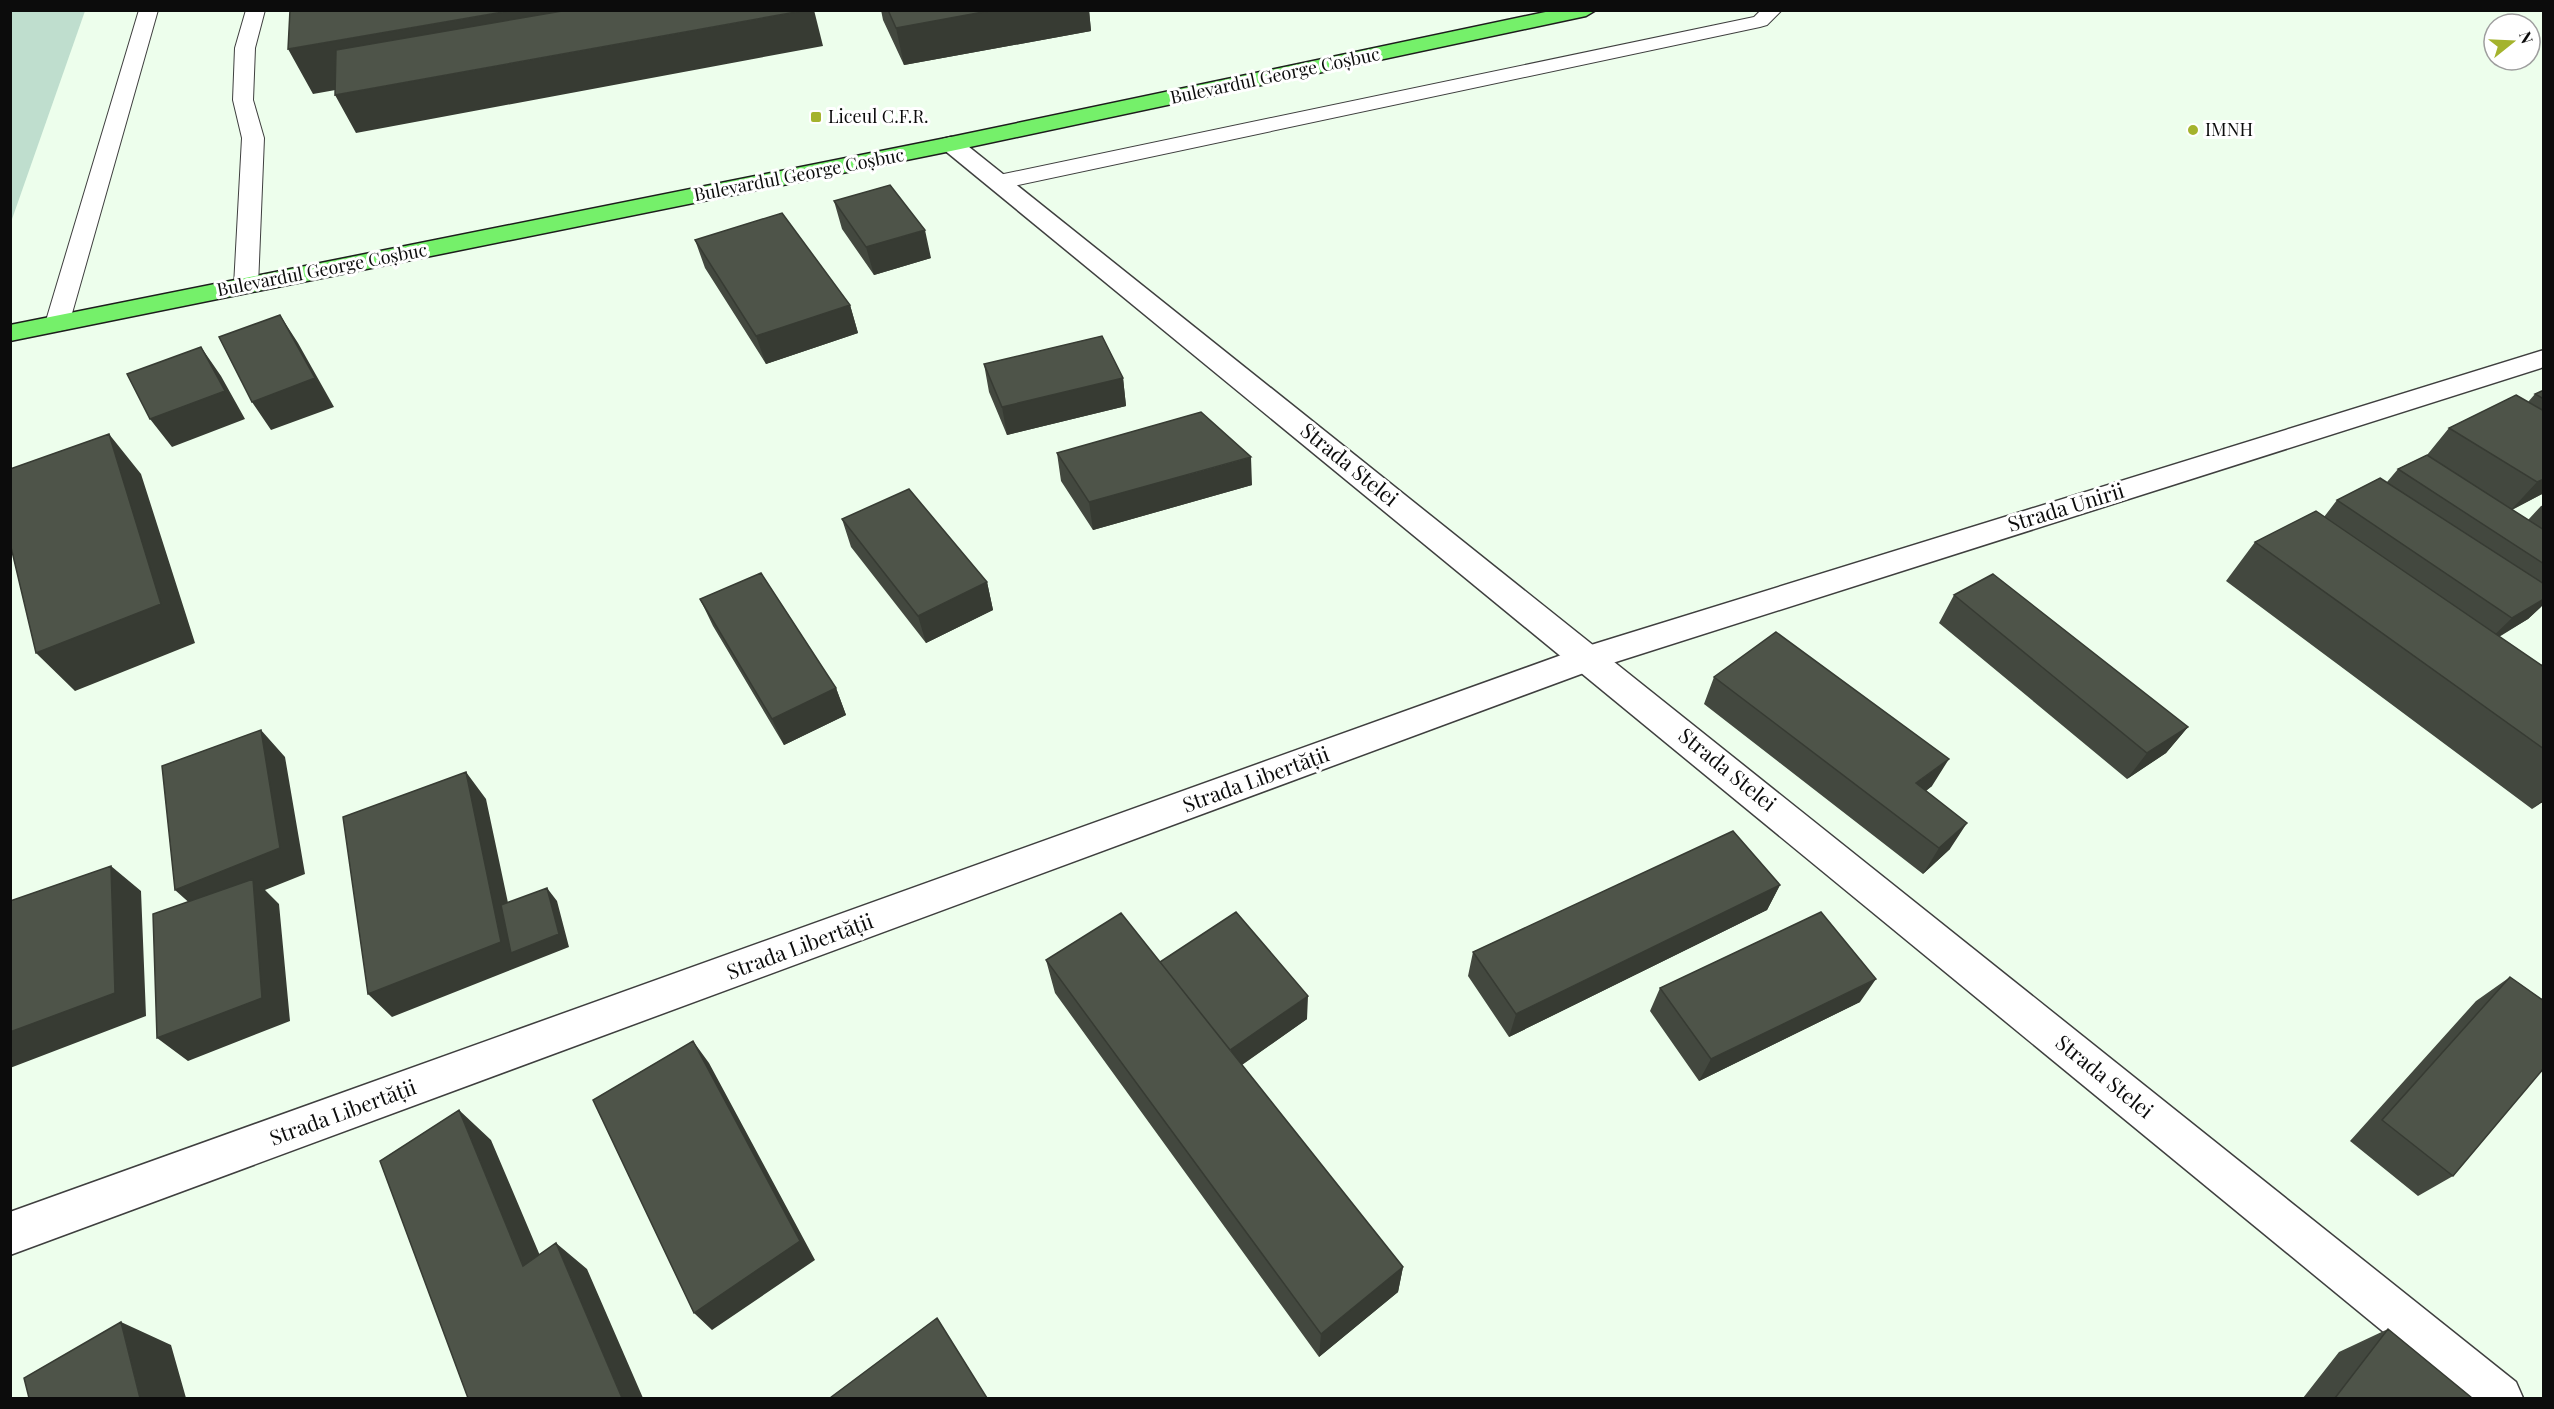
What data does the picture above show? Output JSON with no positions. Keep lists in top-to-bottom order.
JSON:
{
  "streets": {
    "main road": ["Bulevardul George Coșbuc"],
    "street": ["Strada Stelei", "Strada Unirii", "Strada Libertății"]
  },
  "crossings": [
    ["Bulevardul George Coșbuc", "Strada Stelei"],
    ["Strada Stelei", "Strada Unirii"],
    ["Strada Stelei", "Strada Libertății"],
    ["Strada Unirii", "Strada Libertății"]
  ],
  "places": {
    "transit": ["Liceul C.F.R."],
    "other": ["IMNH"]
  },
  "north": "right"
}
